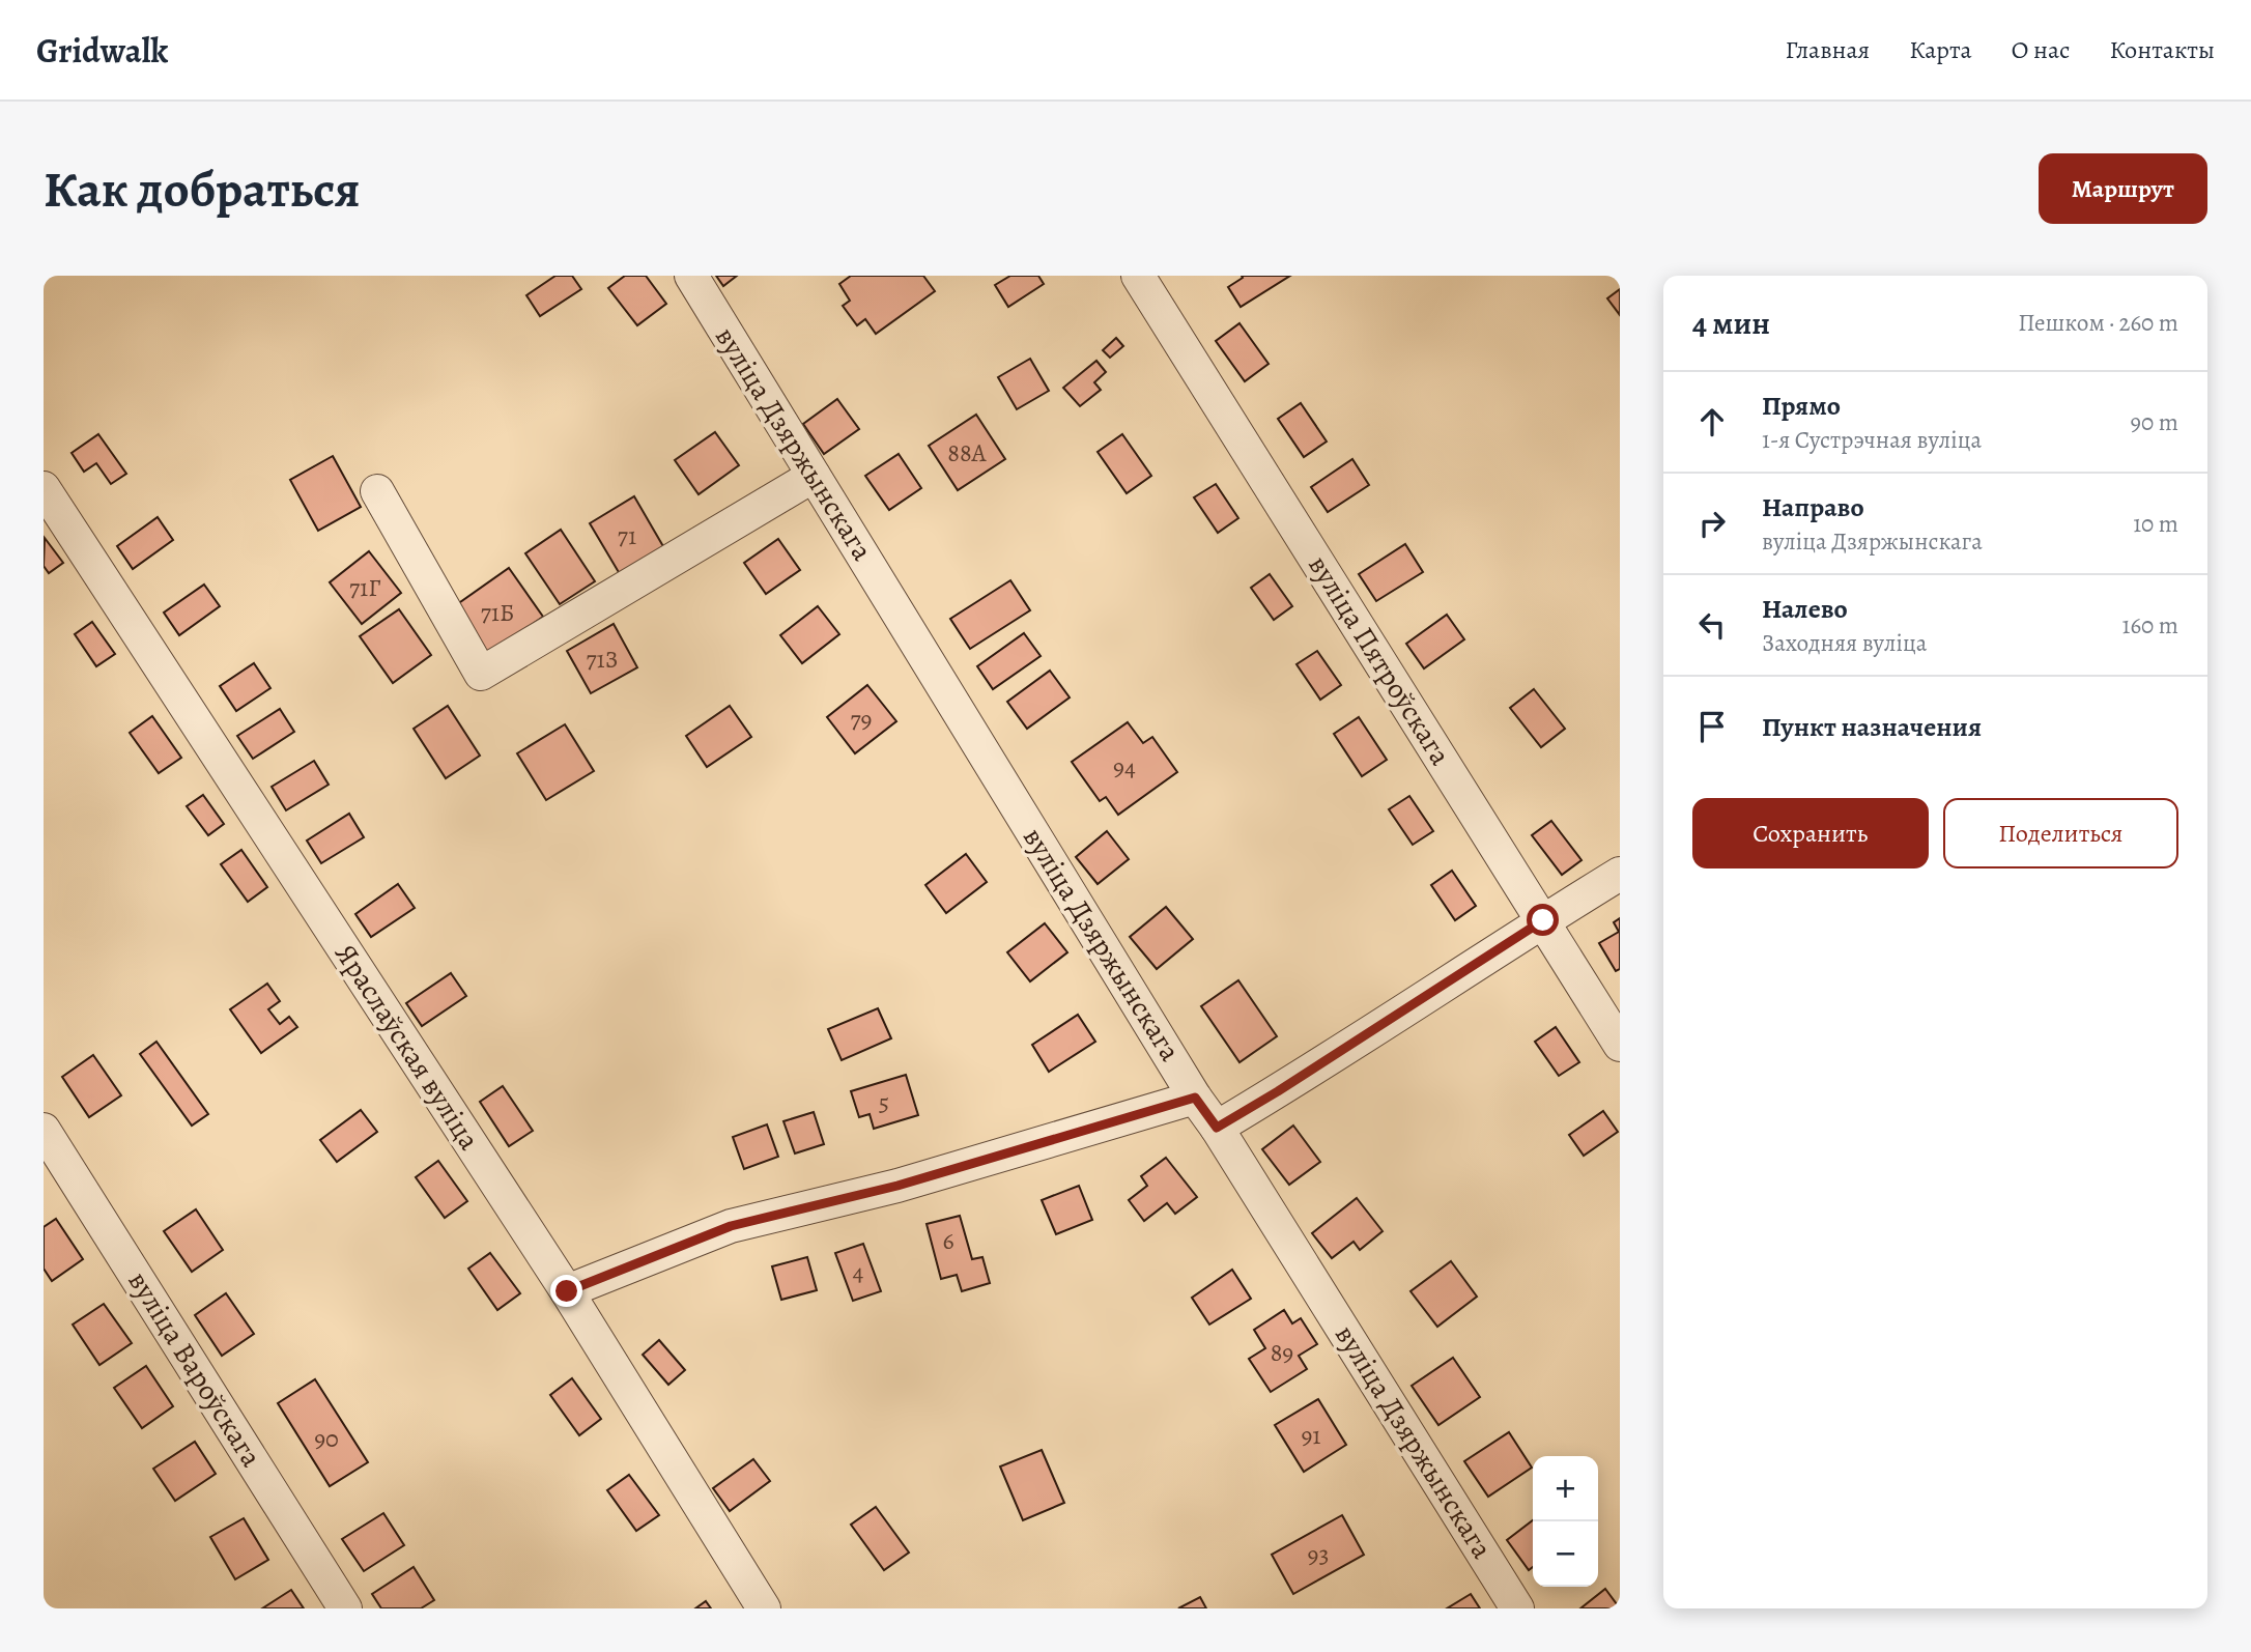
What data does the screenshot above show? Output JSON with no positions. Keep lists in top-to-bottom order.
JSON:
{
  "streets": {
    "street": [
      "вуліца Дзяржынскага",
      "вуліца Пятроўскага",
      "Яраслаўская вуліца",
      "вуліца Вароўскага"
    ]
  },
  "house_numbers": [
    "88А",
    "71",
    "71Г",
    "71Б",
    "71З",
    "79",
    "94",
    "5",
    "6",
    "4",
    "89",
    "91",
    "90",
    "93"
  ],
  "page": {
    "header": "Gridwalk",
    "nav": [
      "Главная",
      "Карта",
      "О нас",
      "Контакты"
    ],
    "buttons": [
      "Маршрут",
      ["Сохранить", "Поделиться"]
    ],
    "title": "Как добраться",
    "heading": ["4 мин", "Пешком · 260 m"],
    "list": [
      ["Прямо", "1-я Сустрэчная вуліца", "90 m"],
      ["Направо", "вуліца Дзяржынскага", "10 m"],
      ["Налево", "Заходняя вуліца", "160 m"],
      "Пункт назначения"
    ],
    "map_buttons": ["+", "−"]
  }
}
